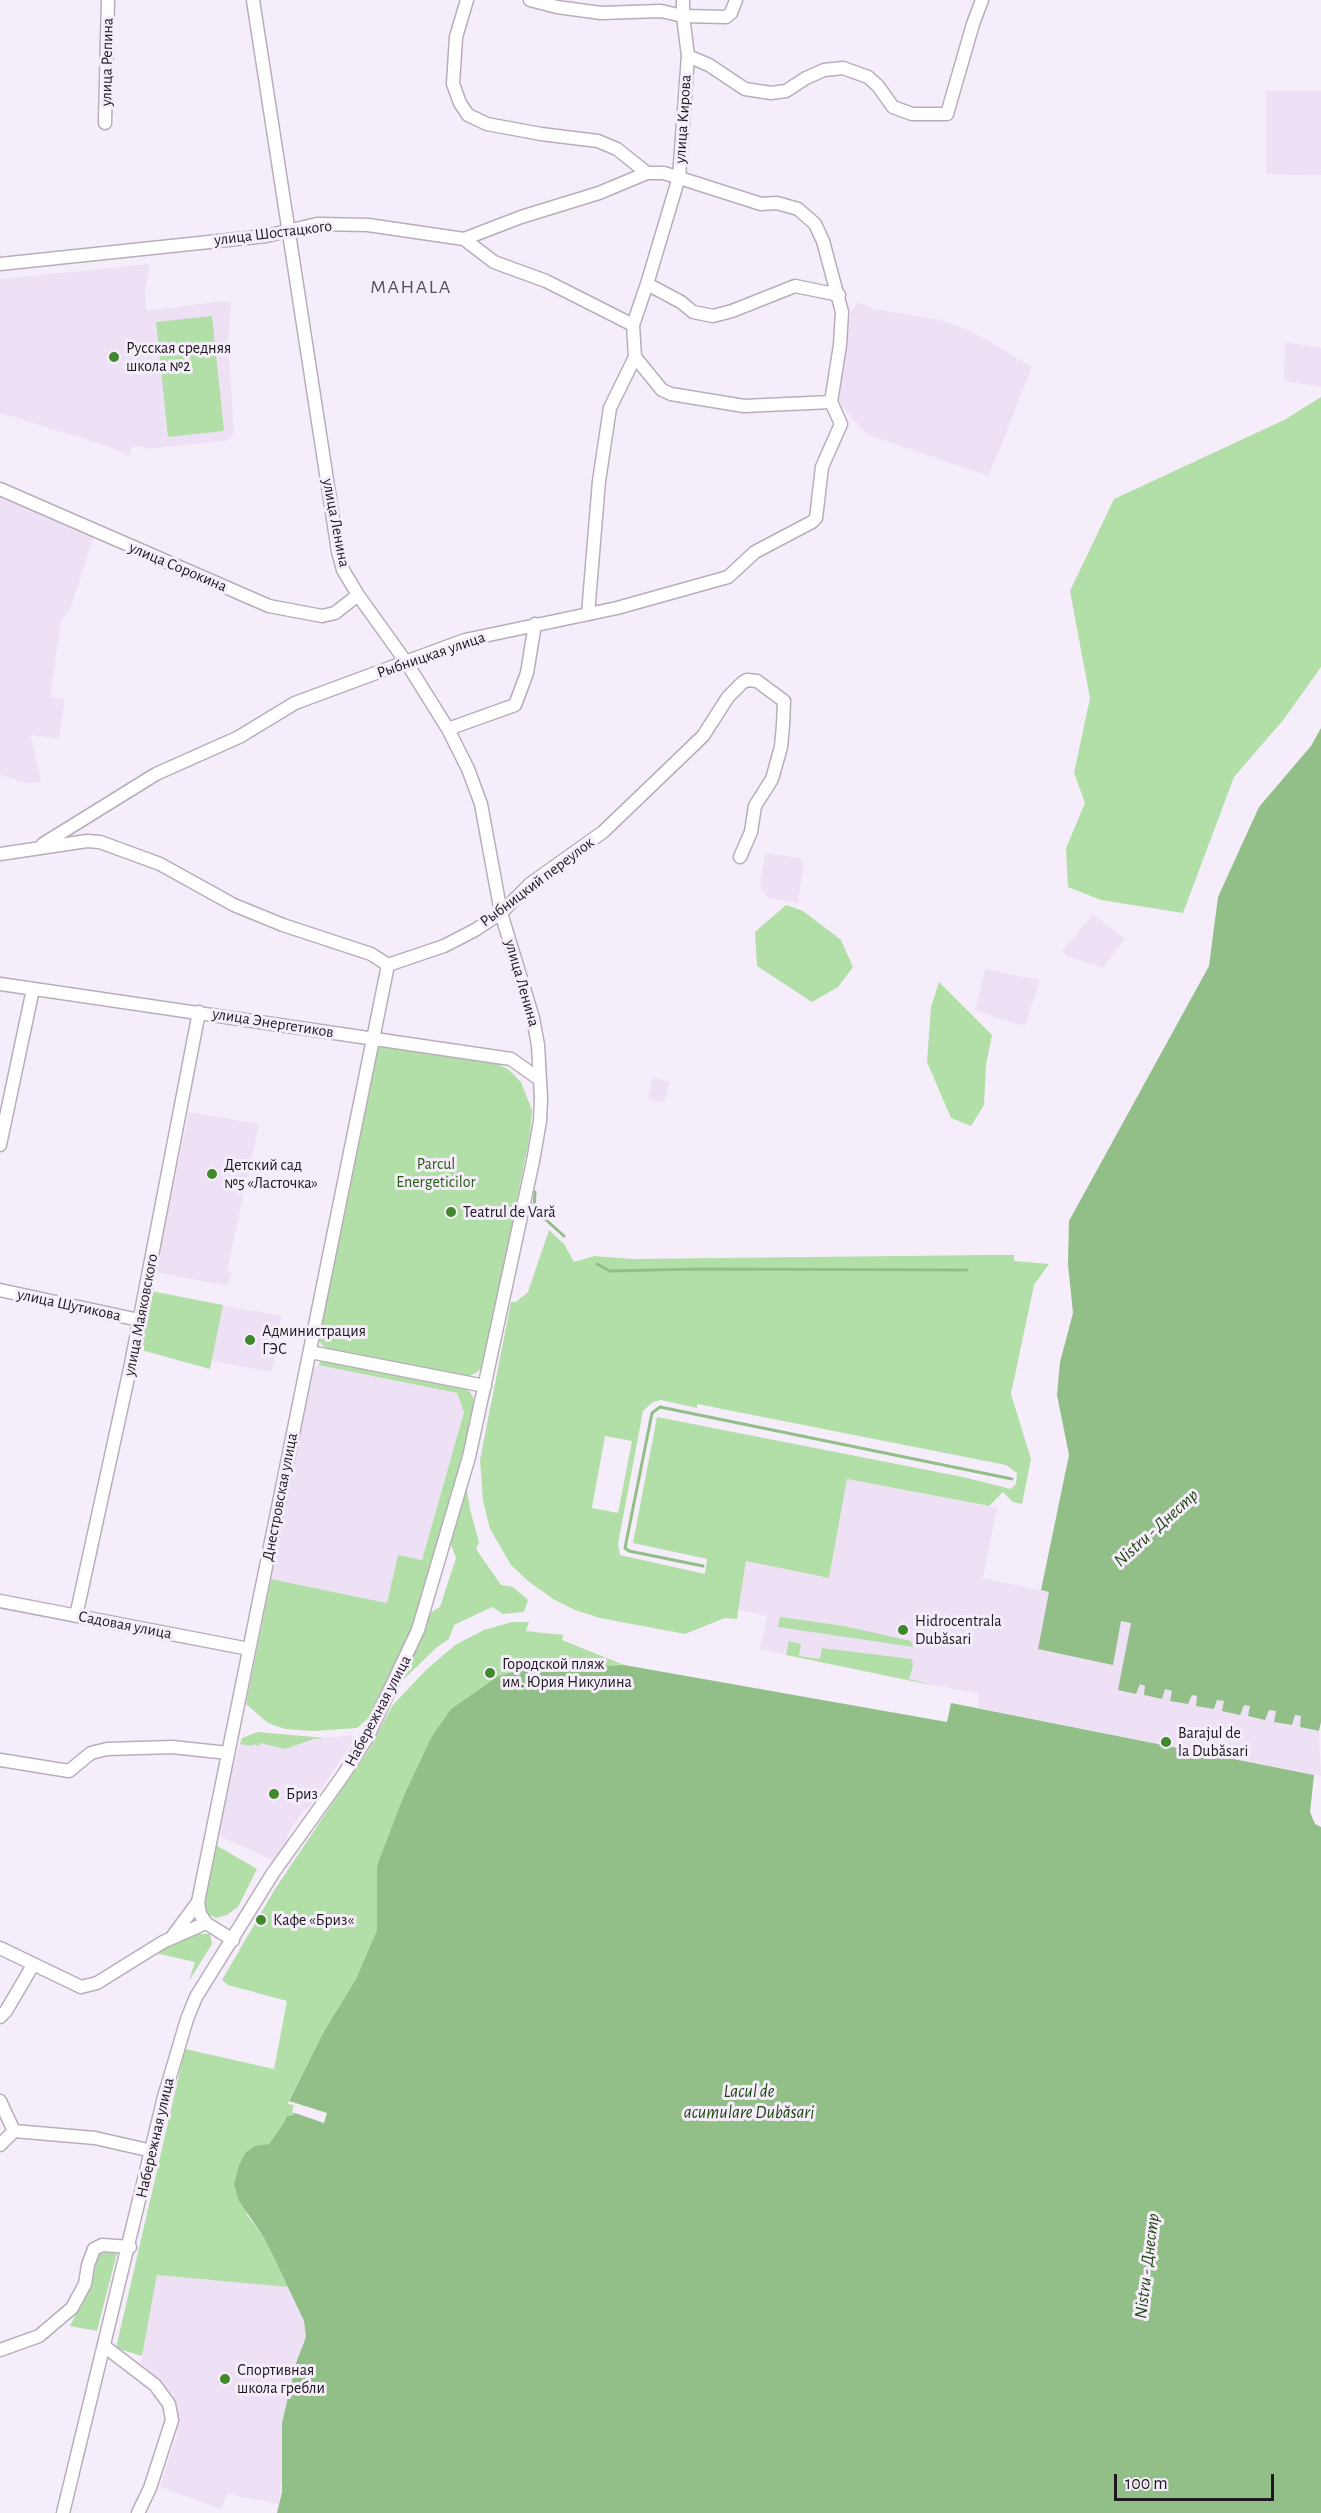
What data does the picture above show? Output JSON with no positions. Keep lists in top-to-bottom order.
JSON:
{
  "streets": {
    "street": [
      "улица Репина",
      "улица Кирова",
      "улица Шостацкого",
      "улица Ленина",
      "улица Сорокина",
      "Рыбницкая улица",
      "Рыбницкий переулок",
      "улица Энергетиков",
      "улица Шутикова",
      "улица Маяковского",
      "Днестровская улица",
      "Садовая улица",
      "Набережная улица"
    ]
  },
  "crossings": [
    ["улица Кирова", "Рыбницкая улица"],
    ["улица Шостацкого", "улица Ленина"],
    ["улица Ленина", "улица Сорокина"],
    ["улица Ленина", "Рыбницкая улица"],
    ["улица Ленина", "Рыбницкий переулок"],
    ["улица Ленина", "улица Энергетиков"],
    ["улица Ленина", "Набережная улица"],
    ["Рыбницкий переулок", "Днестровская улица"],
    ["улица Энергетиков", "улица Маяковского"],
    ["улица Энергетиков", "Днестровская улица"],
    ["улица Энергетиков", "Набережная улица"],
    ["улица Шутикова", "улица Маяковского"],
    ["улица Маяковского", "Садовая улица"],
    ["Днестровская улица", "Садовая улица"]
  ],
  "districts": ["MAHALA"],
  "water": ["Nistru - Днестр", "Lacul de acumulare Dubăsari"],
  "parks": ["Parcul Energeticilor"],
  "places": [
    "Русская средняя школа №2",
    "Детский сад №5 «Ласточка»",
    "Teatrul de Vară",
    "Администрация ГЭС",
    "Hidrocentrala Dubăsari",
    "Городской пляж им. Юрия Никулина",
    "Barajul de la Dubăsari",
    "Бриз",
    "Кафе «Бриз«",
    "Спортивная школа гребли"
  ],
  "scale_bar": "100 m"
}
